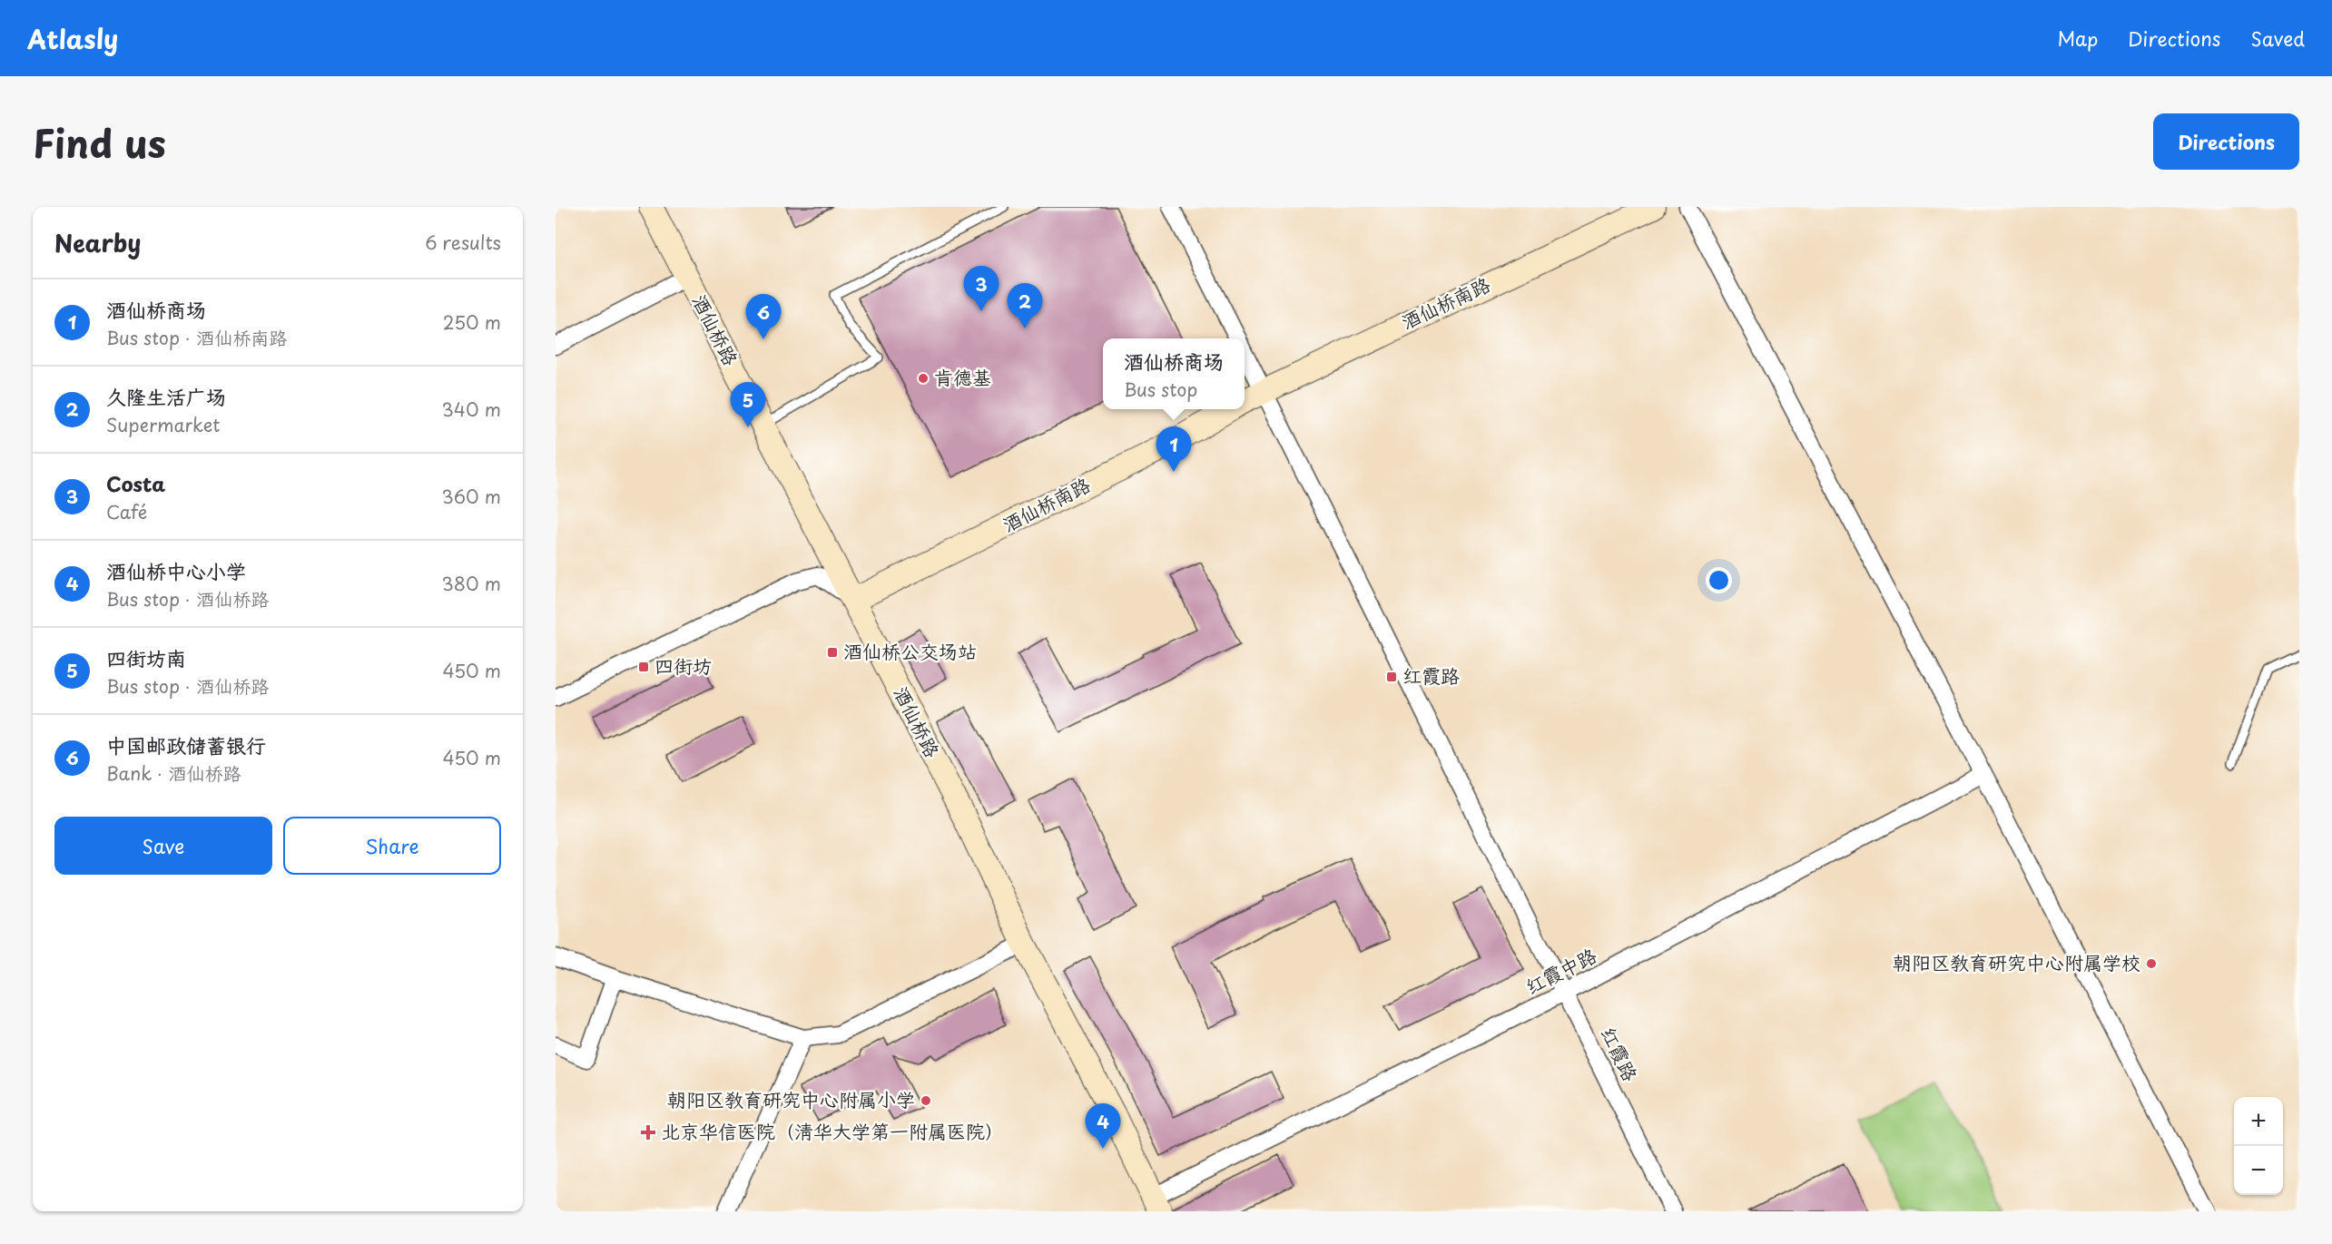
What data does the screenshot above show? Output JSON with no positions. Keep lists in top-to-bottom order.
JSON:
{
  "streets": {
    "street": [
      "酒仙桥南路",
      "酒仙桥路",
      "红霞中路",
      "红霞路"
    ]
  },
  "crossings": [
    ["酒仙桥南路", "酒仙桥路"],
    ["酒仙桥南路", "红霞路"],
    ["酒仙桥路", "红霞中路"],
    ["红霞中路", "红霞路"]
  ],
  "places": {
    "other": ["肯德基", "朝阳区教育研究中心附属学校", "朝阳区教育研究中心附属小学"],
    "transit": ["酒仙桥公交场站", "四街坊", "红霞路"],
    "health": ["北京华信医院（清华大学第一附属医院）"]
  },
  "page": {
    "header": "Atlasly",
    "nav": ["Map", "Directions", "Saved"],
    "title": "Find us",
    "buttons": [
      "Directions",
      ["Save", "Share"]
    ],
    "heading": ["Nearby", "6 results"],
    "pins": [
      "3",
      "2",
      "6",
      "5",
      "1",
      "4"
    ],
    "list": [
      {
        "mark": "1",
        "name": "酒仙桥商场",
        "note": "Bus stop · 酒仙桥南路",
        "value": "250 m"
      },
      {
        "mark": "2",
        "name": "久隆生活广场",
        "note": "Supermarket",
        "value": "340 m"
      },
      {
        "mark": "3",
        "name": "Costa",
        "note": "Café",
        "value": "360 m"
      },
      {
        "mark": "4",
        "name": "酒仙桥中心小学",
        "note": "Bus stop · 酒仙桥路",
        "value": "380 m"
      },
      {
        "mark": "5",
        "name": "四街坊南",
        "note": "Bus stop · 酒仙桥路",
        "value": "450 m"
      },
      {
        "mark": "6",
        "name": "中国邮政储蓄银行",
        "note": "Bank · 酒仙桥路",
        "value": "450 m"
      }
    ],
    "popup": ["酒仙桥商场", "Bus stop"],
    "map_buttons": ["+", "−"]
  }
}
